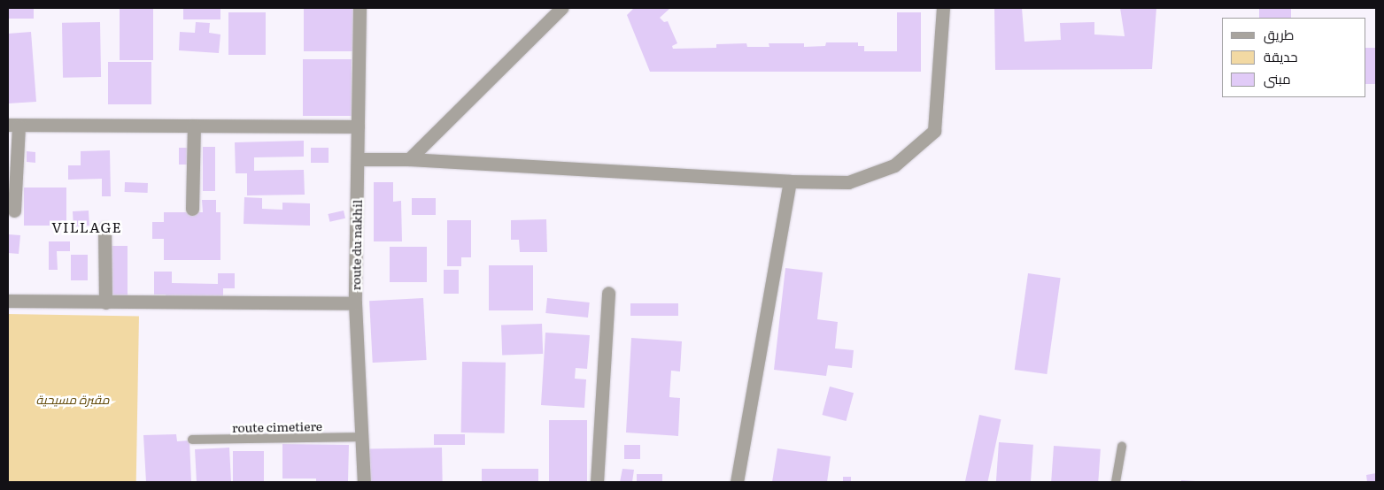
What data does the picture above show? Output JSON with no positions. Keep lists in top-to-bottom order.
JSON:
{
  "streets": {
    "street": ["route du nakhil"],
    "lane": ["route cimetiere"]
  },
  "crossings": [
    ["route du nakhil", "route cimetiere"]
  ],
  "districts": ["VILLAGE"],
  "parks": ["مقبرة مسيحية"],
  "legend": ["طريق", "حديقة", "مبنى"]
}
